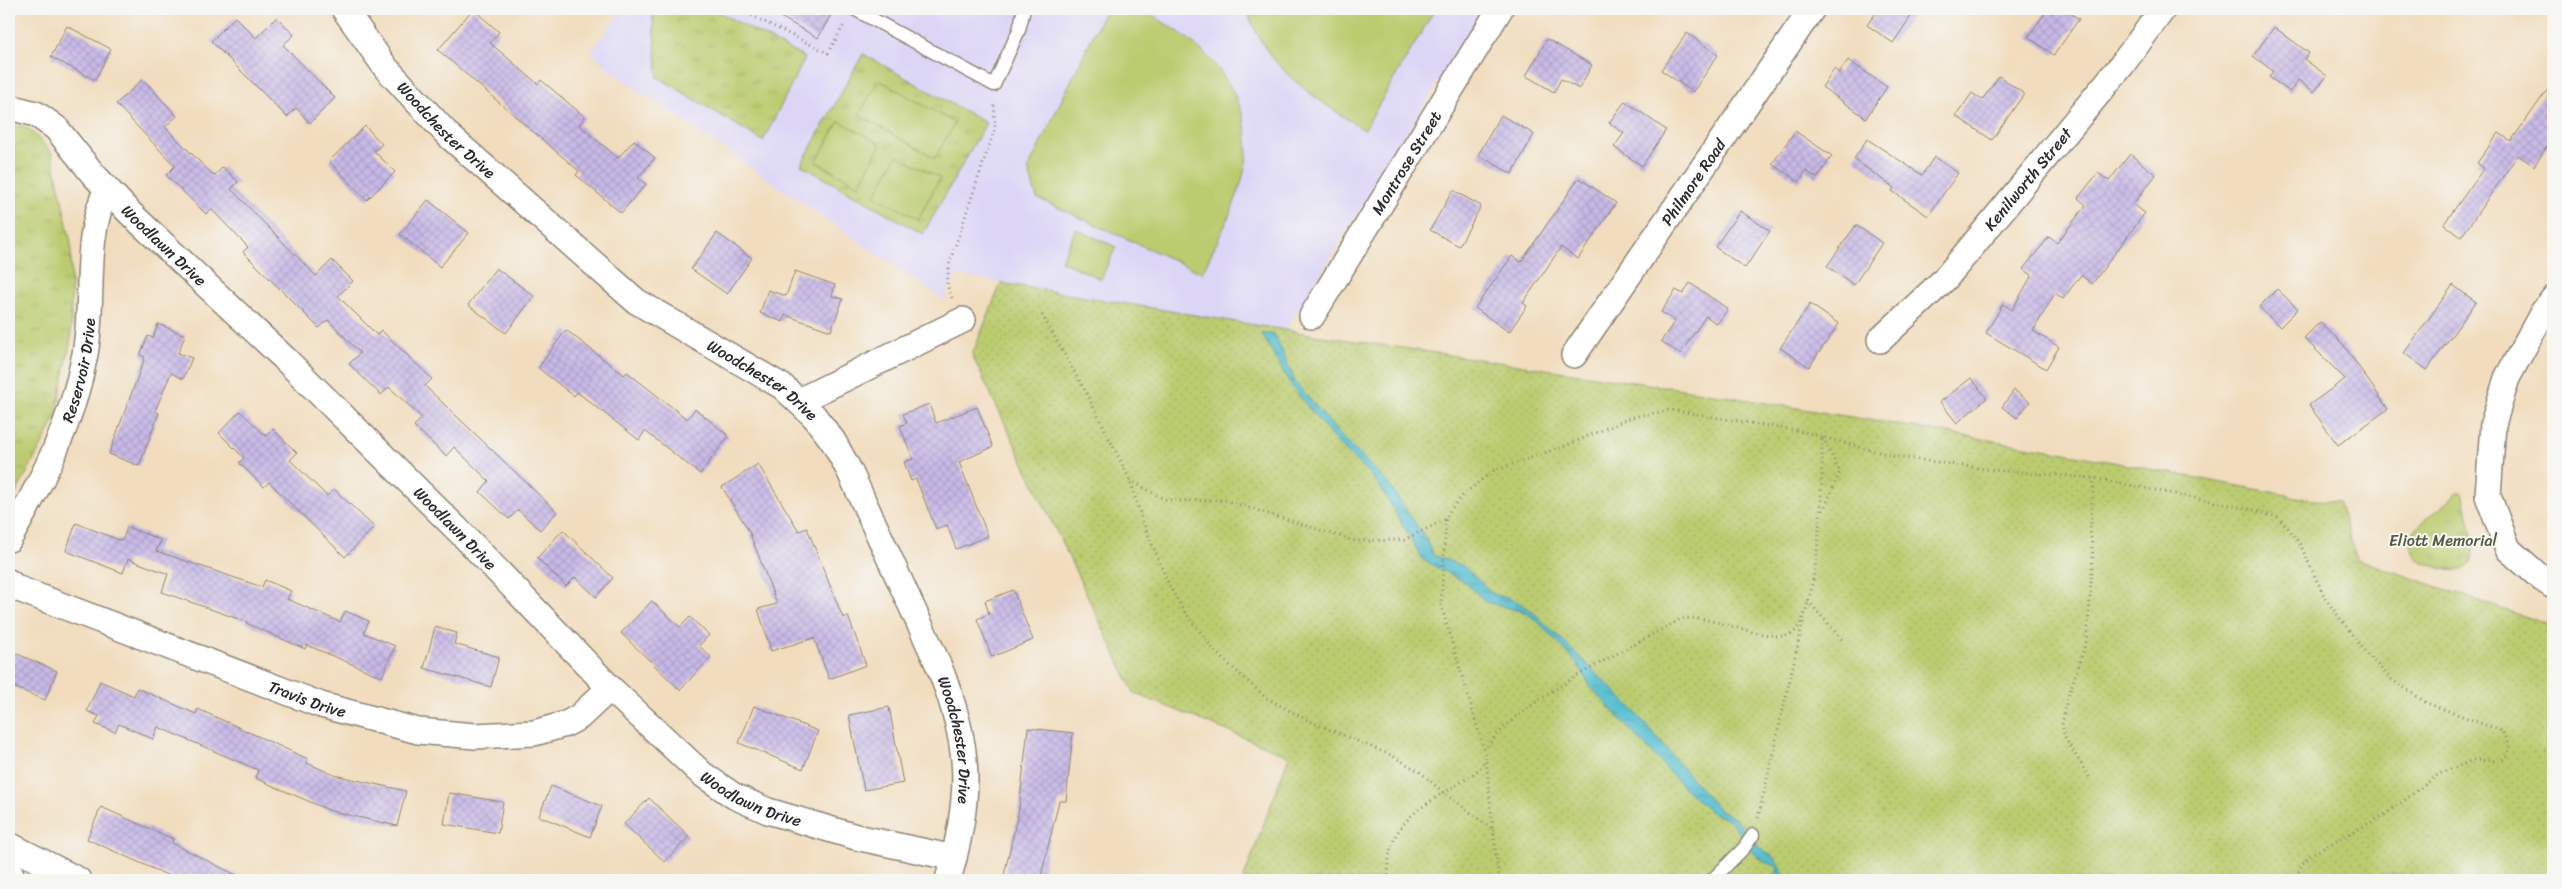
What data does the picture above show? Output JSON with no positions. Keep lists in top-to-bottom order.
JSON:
{
  "streets": {
    "street": [
      "Woodchester Drive",
      "Montrose Street",
      "Kenilworth Street",
      "Philmore Road",
      "Woodlawn Drive",
      "Reservoir Drive",
      "Travis Drive"
    ]
  },
  "crossings": [
    ["Woodchester Drive", "Woodlawn Drive"],
    ["Woodlawn Drive", "Reservoir Drive"],
    ["Woodlawn Drive", "Travis Drive"]
  ],
  "parks": ["Eliott Memorial"]
}
